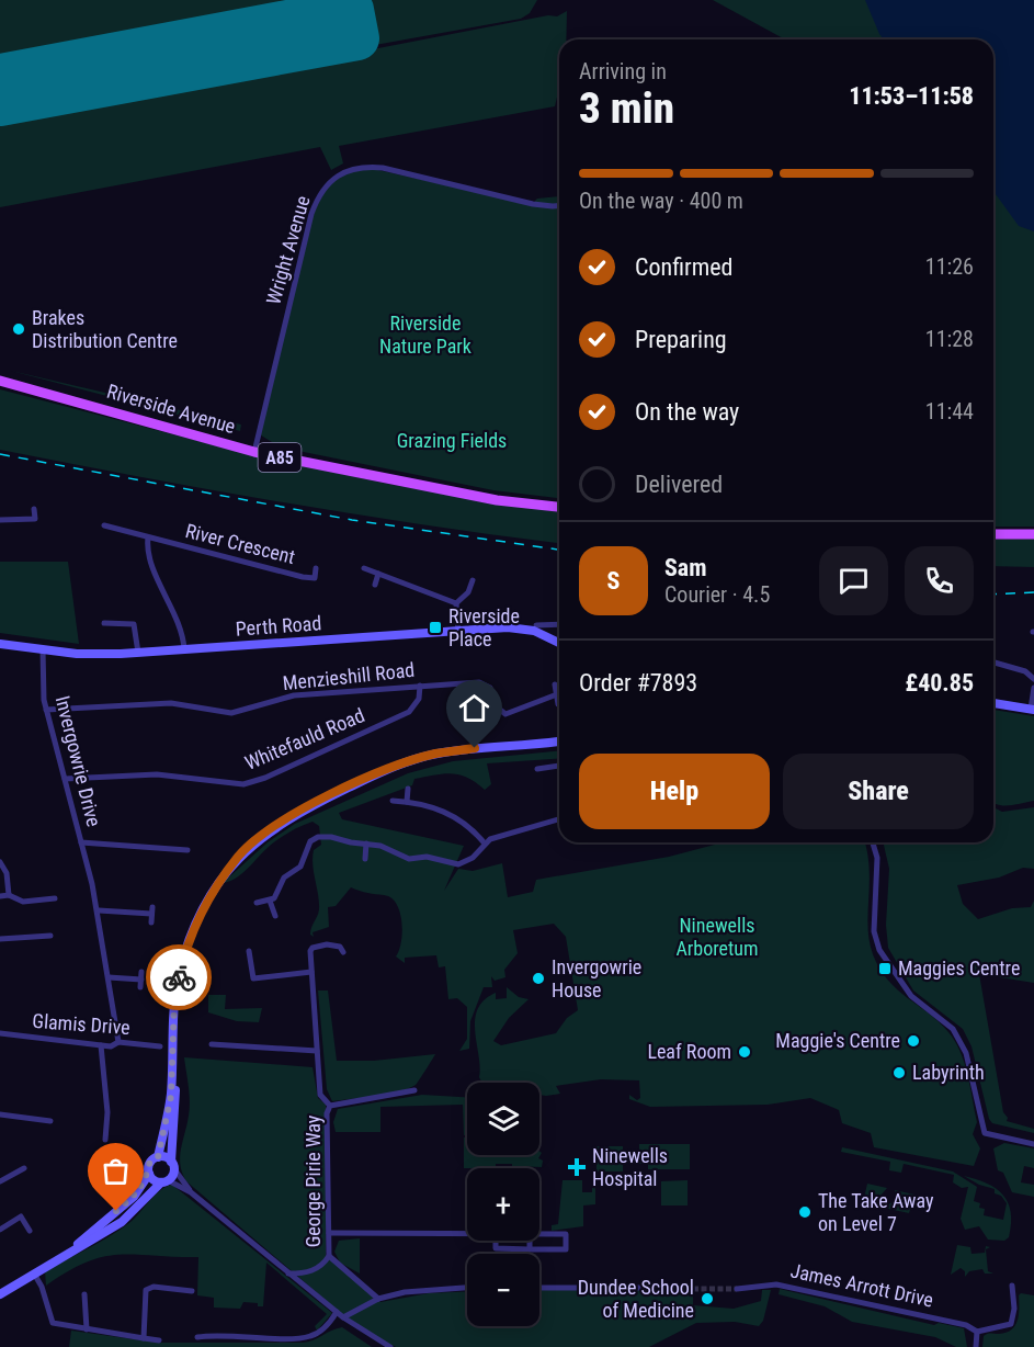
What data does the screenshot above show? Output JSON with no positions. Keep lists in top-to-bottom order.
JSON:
{
  "streets": {
    "main road": ["Riverside Avenue", "A85"],
    "street": [
      "Wright Avenue",
      "River Crescent",
      "Perth Road",
      "Menzieshill Road",
      "Whitefauld Road",
      "Invergowrie Drive",
      "Glamis Drive",
      "George Pirie Way",
      "James Arrott Drive"
    ]
  },
  "crossings": [
    ["Wright Avenue", "Riverside Avenue"],
    ["Perth Road", "Invergowrie Drive"],
    ["Menzieshill Road", "Whitefauld Road"],
    ["Menzieshill Road", "Invergowrie Drive"],
    ["Whitefauld Road", "Invergowrie Drive"],
    ["Invergowrie Drive", "Glamis Drive"]
  ],
  "parks": ["Riverside Nature Park", "Grazing Fields", "Ninewells Arboretum"],
  "places": {
    "other": [
      "Brakes Distribution Centre",
      "Invergowrie House",
      "Maggie's Centre",
      "Leaf Room",
      "Labyrinth",
      "The Take Away on Level 7",
      "Dundee School of Medicine"
    ],
    "transit": ["Riverside Place", "Maggies Centre"],
    "health": ["Ninewells Hospital"]
  },
  "page": {
    "heading": ["3 min", "Arriving in", "11:53–11:58"],
    "panel": [
      "Sam",
      "Courier · 4.5",
      "Order #7893",
      "£40.85"
    ],
    "bar": "On the way · 400 m",
    "list": [
      ["Confirmed", "11:26"],
      ["Preparing", "11:28"],
      ["On the way", "11:44"],
      "Delivered"
    ],
    "round": "S",
    "buttons": ["Help", "Share"],
    "map_buttons": ["+", "−"]
  }
}
